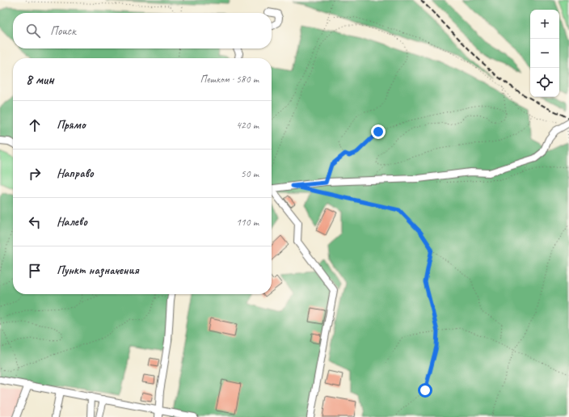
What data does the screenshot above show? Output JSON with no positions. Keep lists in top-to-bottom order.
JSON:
{
  "page": {
    "map_buttons": ["+", "−"],
    "search": "Поиск",
    "heading": ["8 мин", "Пешком · 580 m"],
    "list": [
      ["Прямо", "420 m"],
      ["Направо", "50 m"],
      ["Налево", "110 m"],
      "Пункт назначения"
    ]
  }
}
